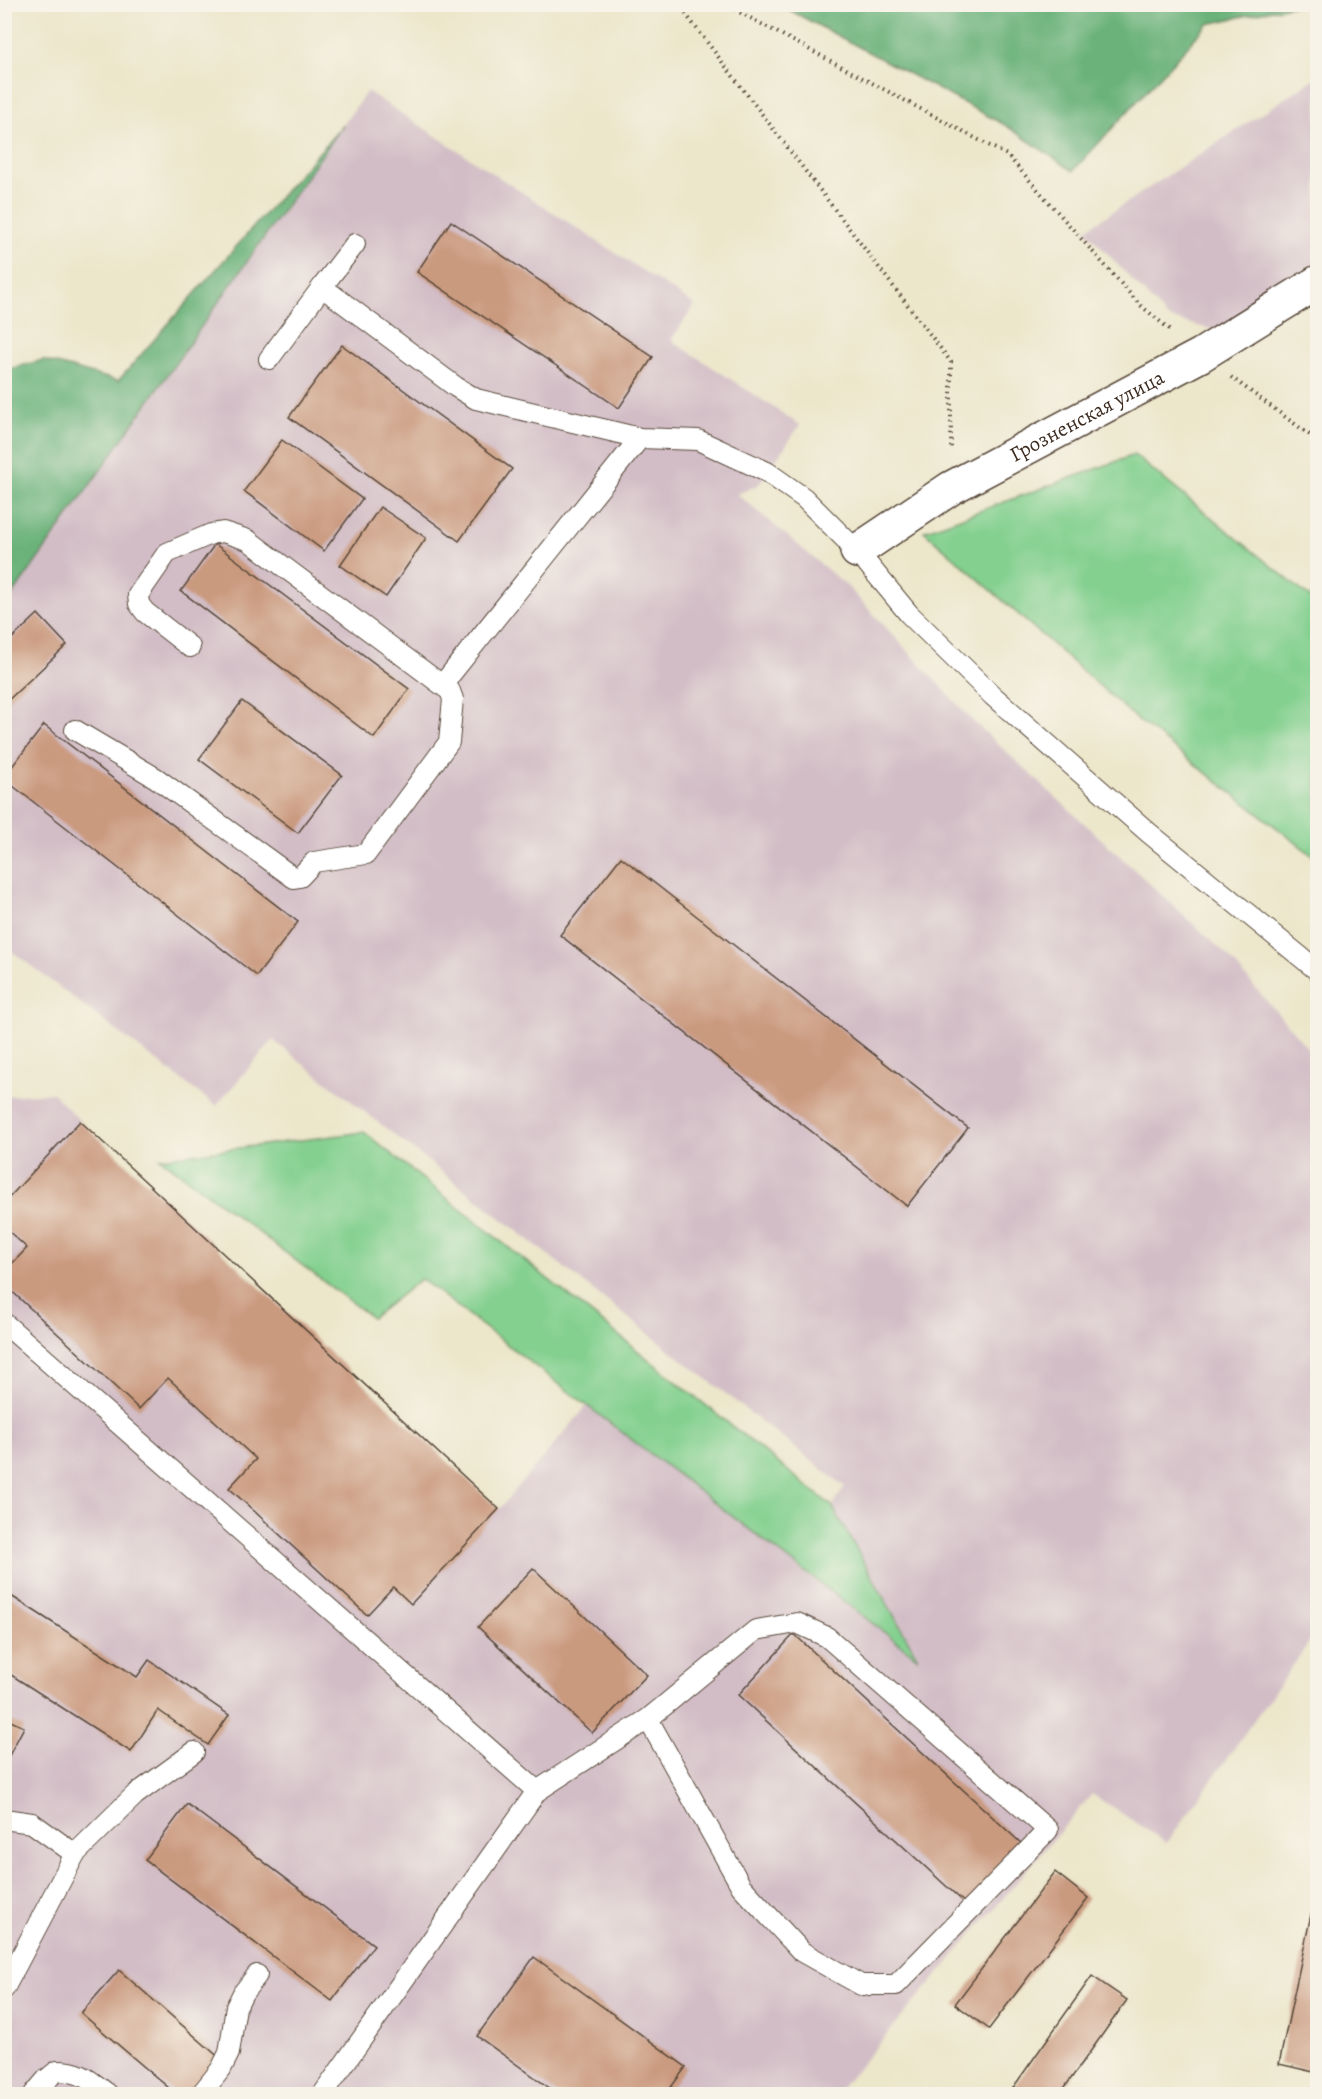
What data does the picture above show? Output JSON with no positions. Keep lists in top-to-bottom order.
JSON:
{
  "streets": {
    "street": ["Грозненская улица"]
  }
}
